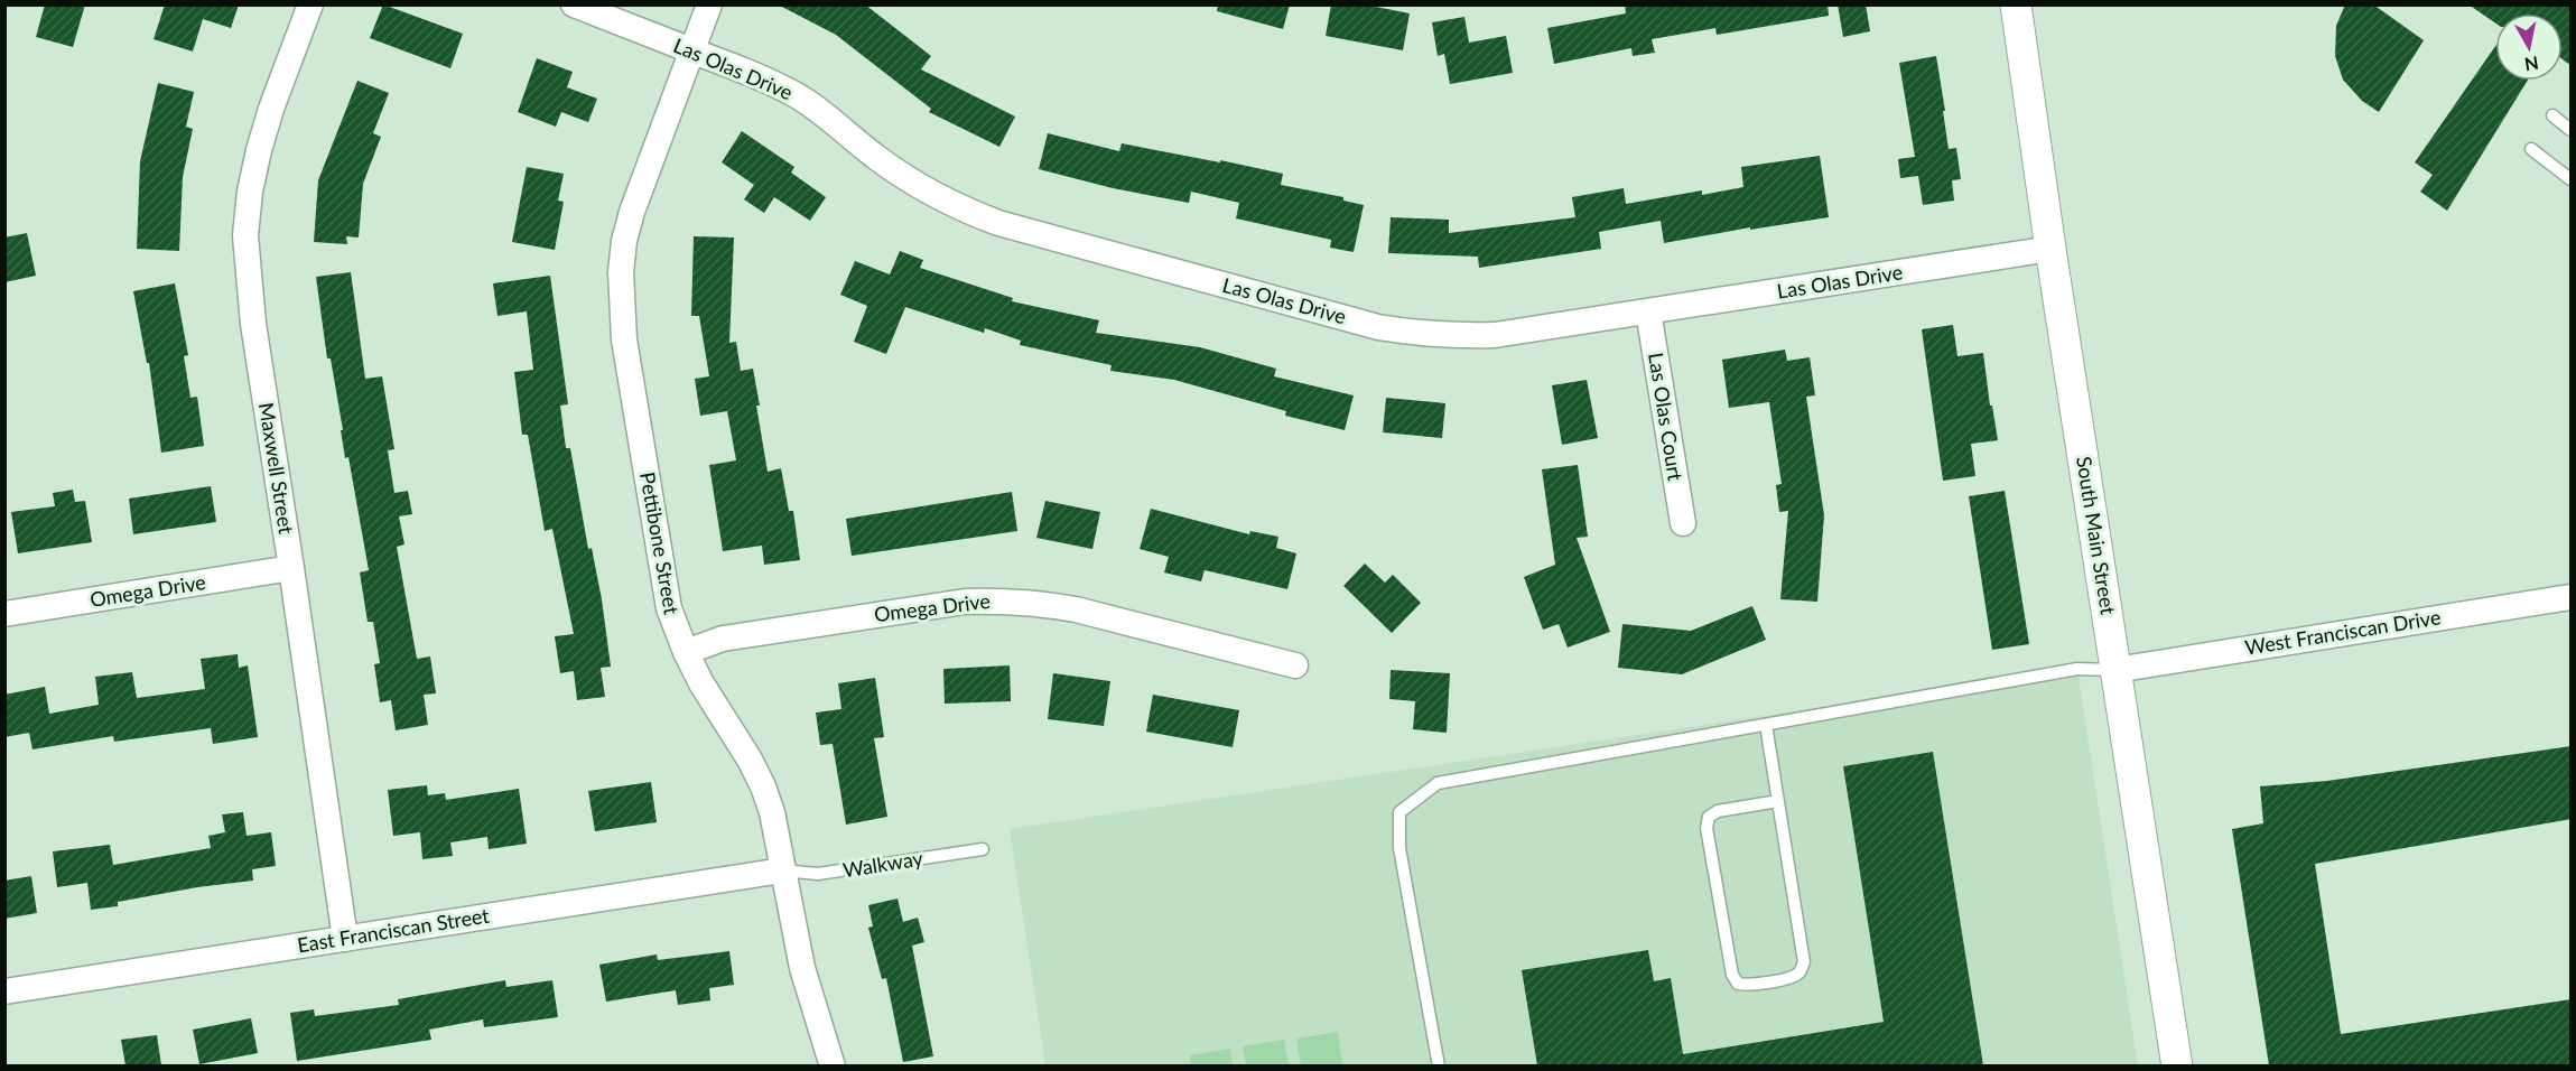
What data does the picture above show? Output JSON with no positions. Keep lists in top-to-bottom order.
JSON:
{
  "streets": {
    "street": [
      "Las Olas Drive",
      "Las Olas Court",
      "Maxwell Street",
      "South Main Street",
      "Pettibone Street",
      "Omega Drive",
      "West Franciscan Drive",
      "East Franciscan Street"
    ],
    "lane": ["Walkway"]
  },
  "crossings": [
    ["Las Olas Drive", "Las Olas Court"],
    ["Las Olas Drive", "South Main Street"],
    ["Las Olas Drive", "Pettibone Street"],
    ["Maxwell Street", "Omega Drive"],
    ["Maxwell Street", "East Franciscan Street"],
    ["South Main Street", "West Franciscan Drive"],
    ["Pettibone Street", "Omega Drive"],
    ["Pettibone Street", "Walkway"],
    ["Pettibone Street", "East Franciscan Street"],
    ["Walkway", "East Franciscan Street"]
  ],
  "north": "bottom"
}
